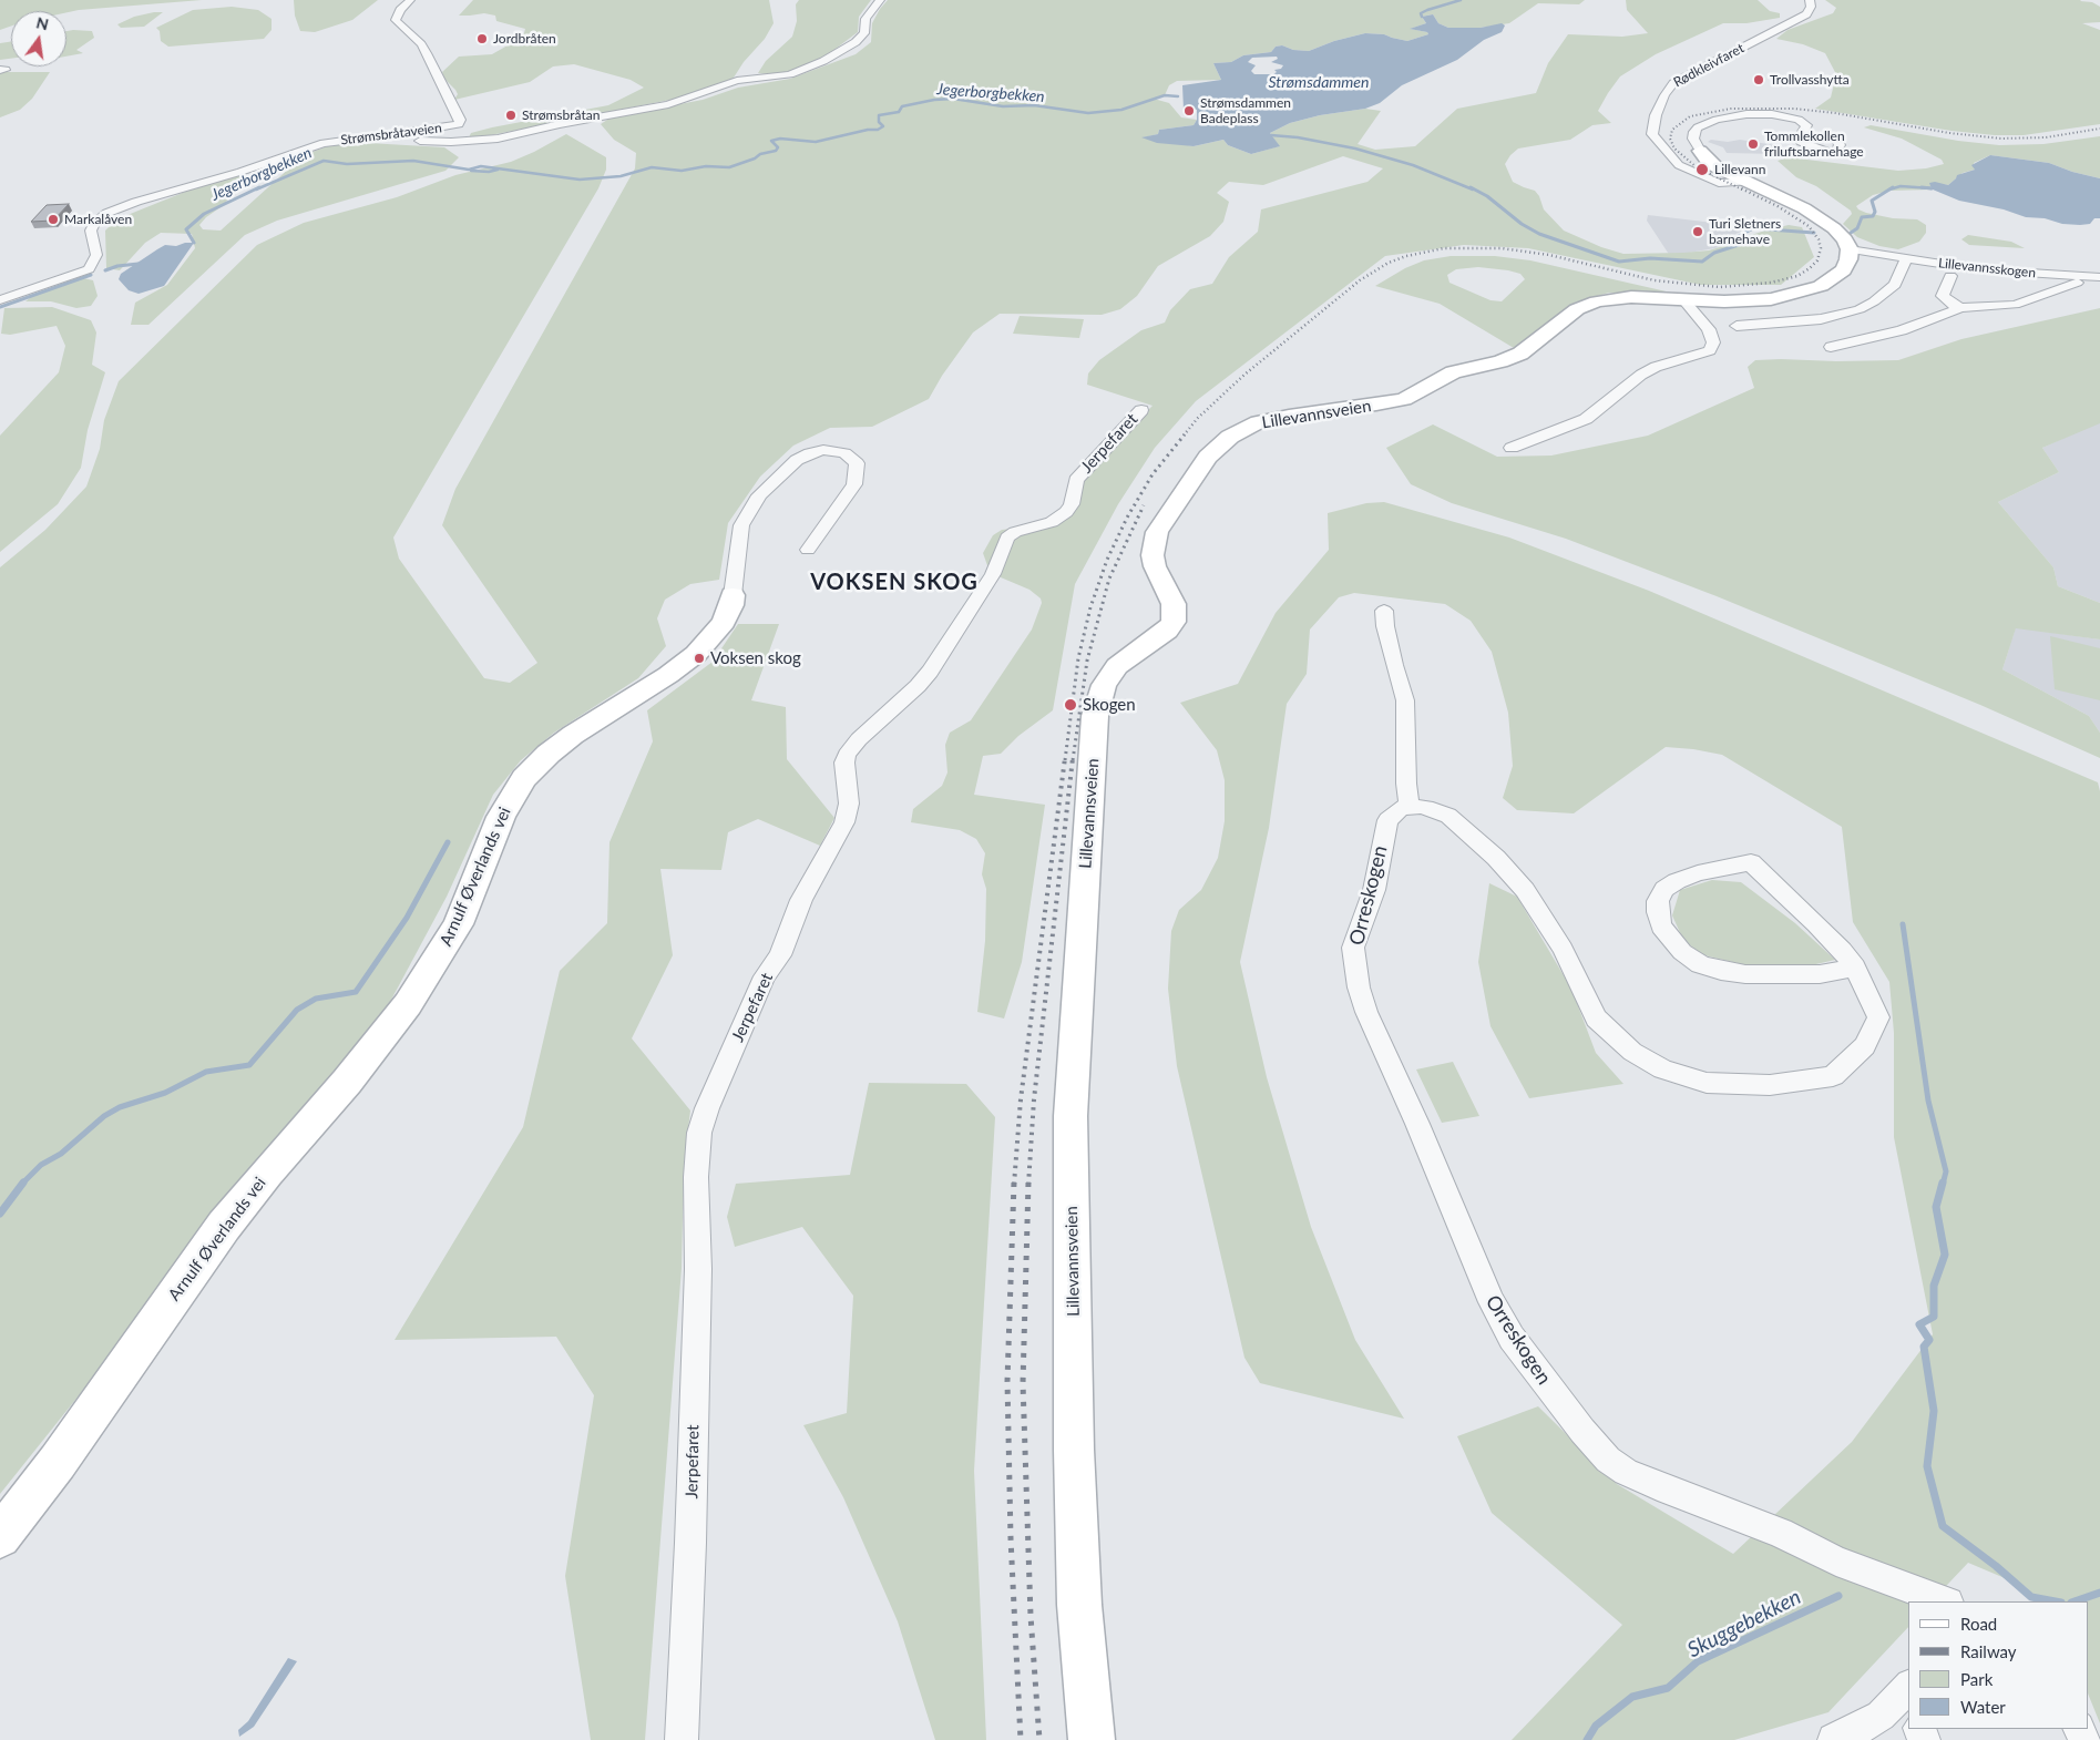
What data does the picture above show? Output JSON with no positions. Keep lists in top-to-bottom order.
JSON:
{
  "streets": {
    "street": [
      "Rødkleivfaret",
      "Strømsbråtaveien",
      "Lillevannsskogen",
      "Lillevannsveien",
      "Jerpefaret",
      "Arnulf Øverlands vei",
      "Orreskogen"
    ]
  },
  "crossings": [
    ["Lillevannsskogen", "Lillevannsveien"]
  ],
  "districts": ["VOKSEN SKOG"],
  "water": ["Strømsdammen", "Jegerborgbekken", "Skuggebekken"],
  "places": [
    "Jordbråten",
    "Trollvasshytta",
    "Strømsdammen Badeplass",
    "Strømsbråtan",
    "Tommlekollen friluftsbarnehage",
    "Lillevann",
    "Markalåven",
    "Turi Sletners barnehave",
    "Voksen skog",
    "Skogen"
  ],
  "legend": [
    "Road",
    "Railway",
    "Park",
    "Water"
  ],
  "north": "top"
}
